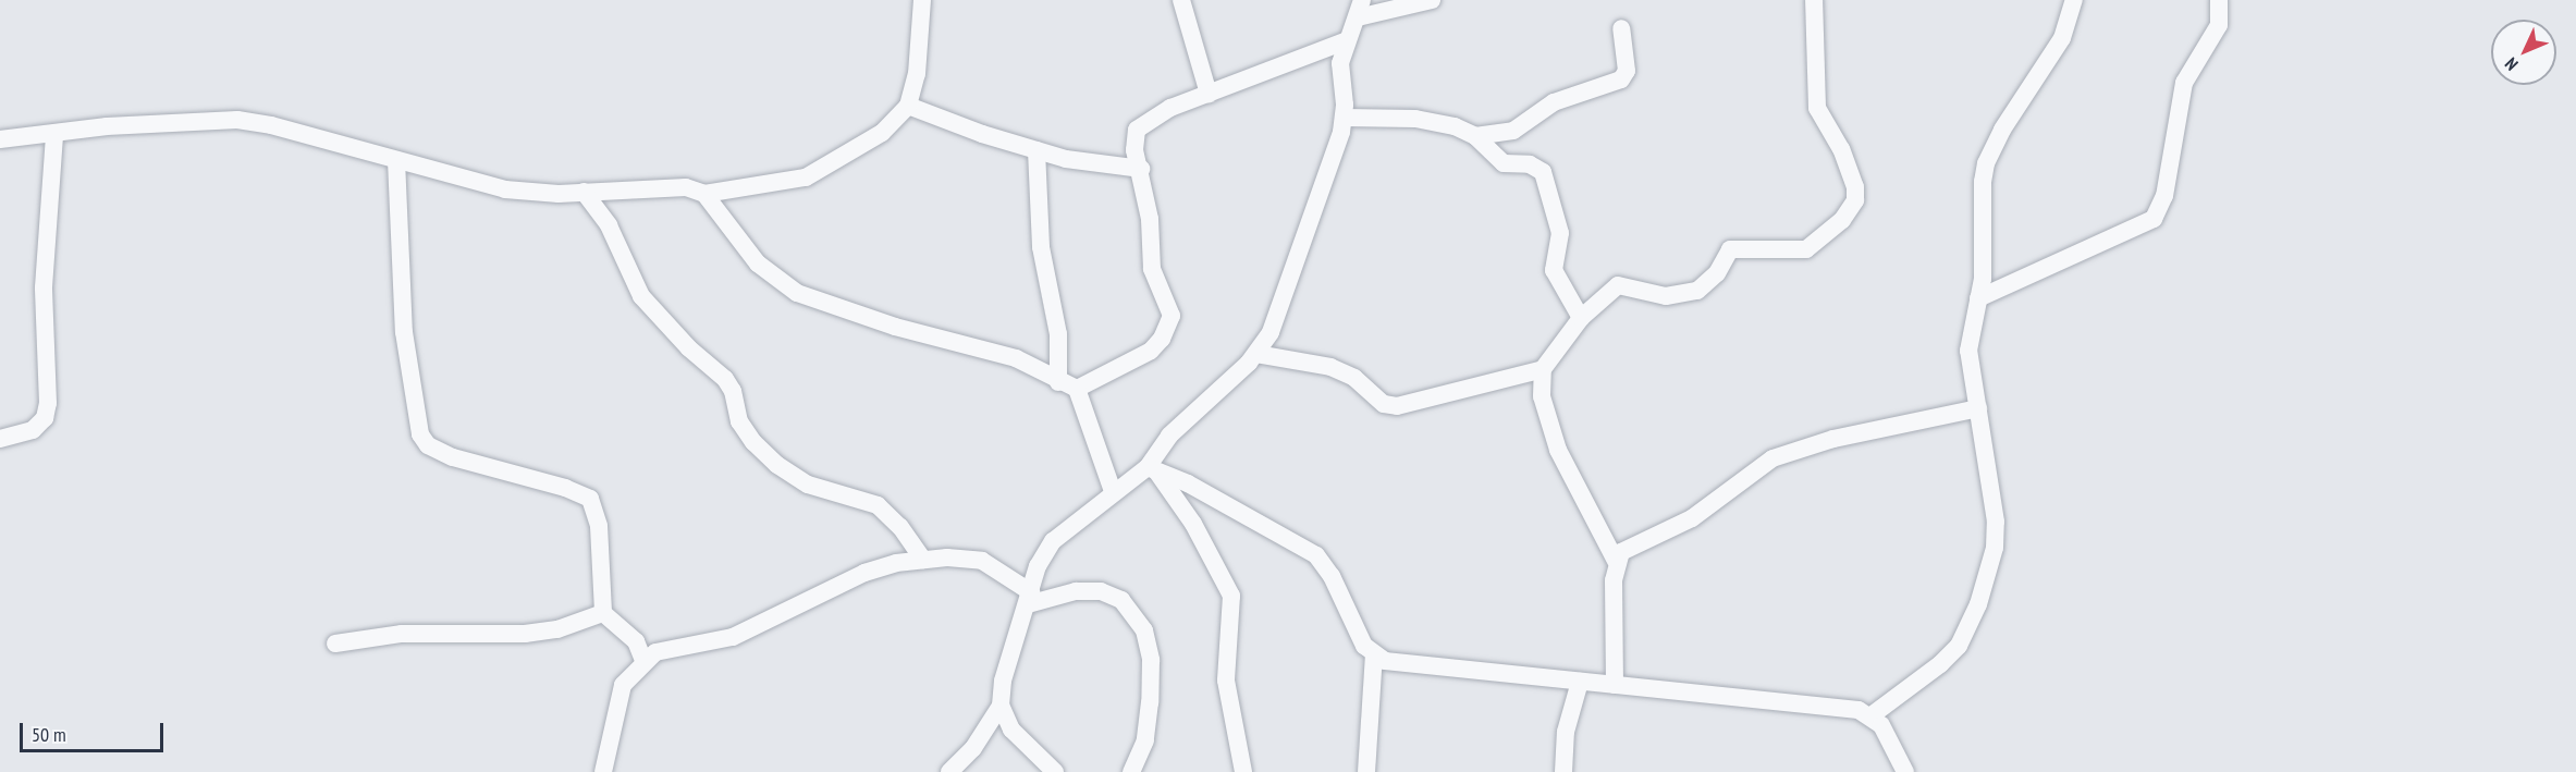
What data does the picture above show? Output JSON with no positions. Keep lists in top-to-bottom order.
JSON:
{
  "scale_bar": "50 m",
  "north": "bottom left"
}
